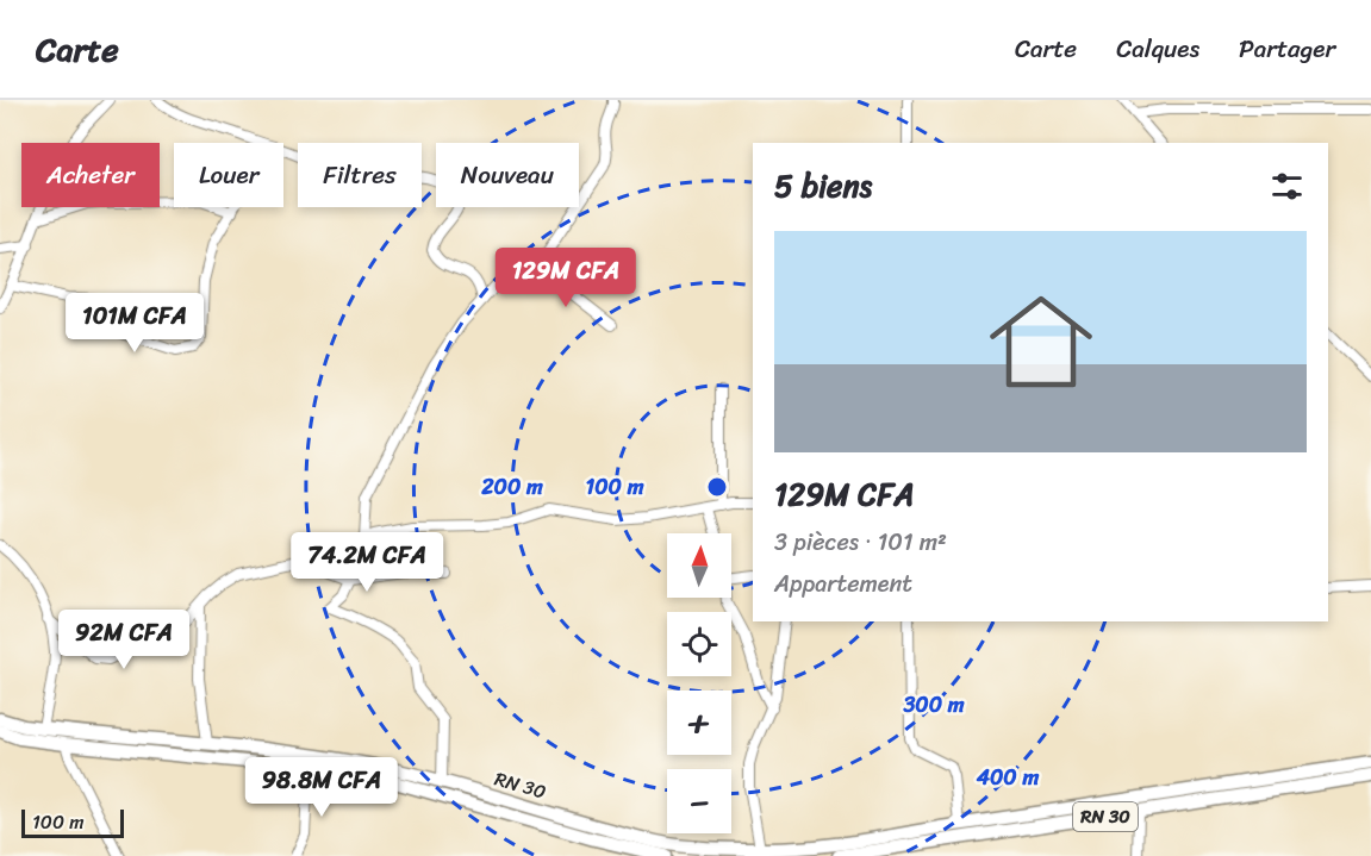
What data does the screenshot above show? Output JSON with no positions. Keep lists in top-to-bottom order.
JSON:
{
  "streets": {
    "main road": ["RN 30"]
  },
  "scale_bar": "100 m",
  "north": "top",
  "page": {
    "header": "Carte",
    "nav": ["Carte", "Calques", "Partager"],
    "chip": [
      "Acheter",
      "Louer",
      "Filtres",
      "Nouveau"
    ],
    "heading": "5 biens",
    "list": [
      {
        "name": "129M CFA",
        "note": "3 pièces · 101 m² · Appartement"
      }
    ],
    "price": [
      "129M CFA",
      "101M CFA",
      "74.2M CFA",
      "92M CFA",
      "98.8M CFA"
    ],
    "map_buttons": ["+", "−"],
    "scale": "100 m"
  },
  "rings": [
    "200 m",
    "100 m",
    "300 m",
    "400 m"
  ]
}
